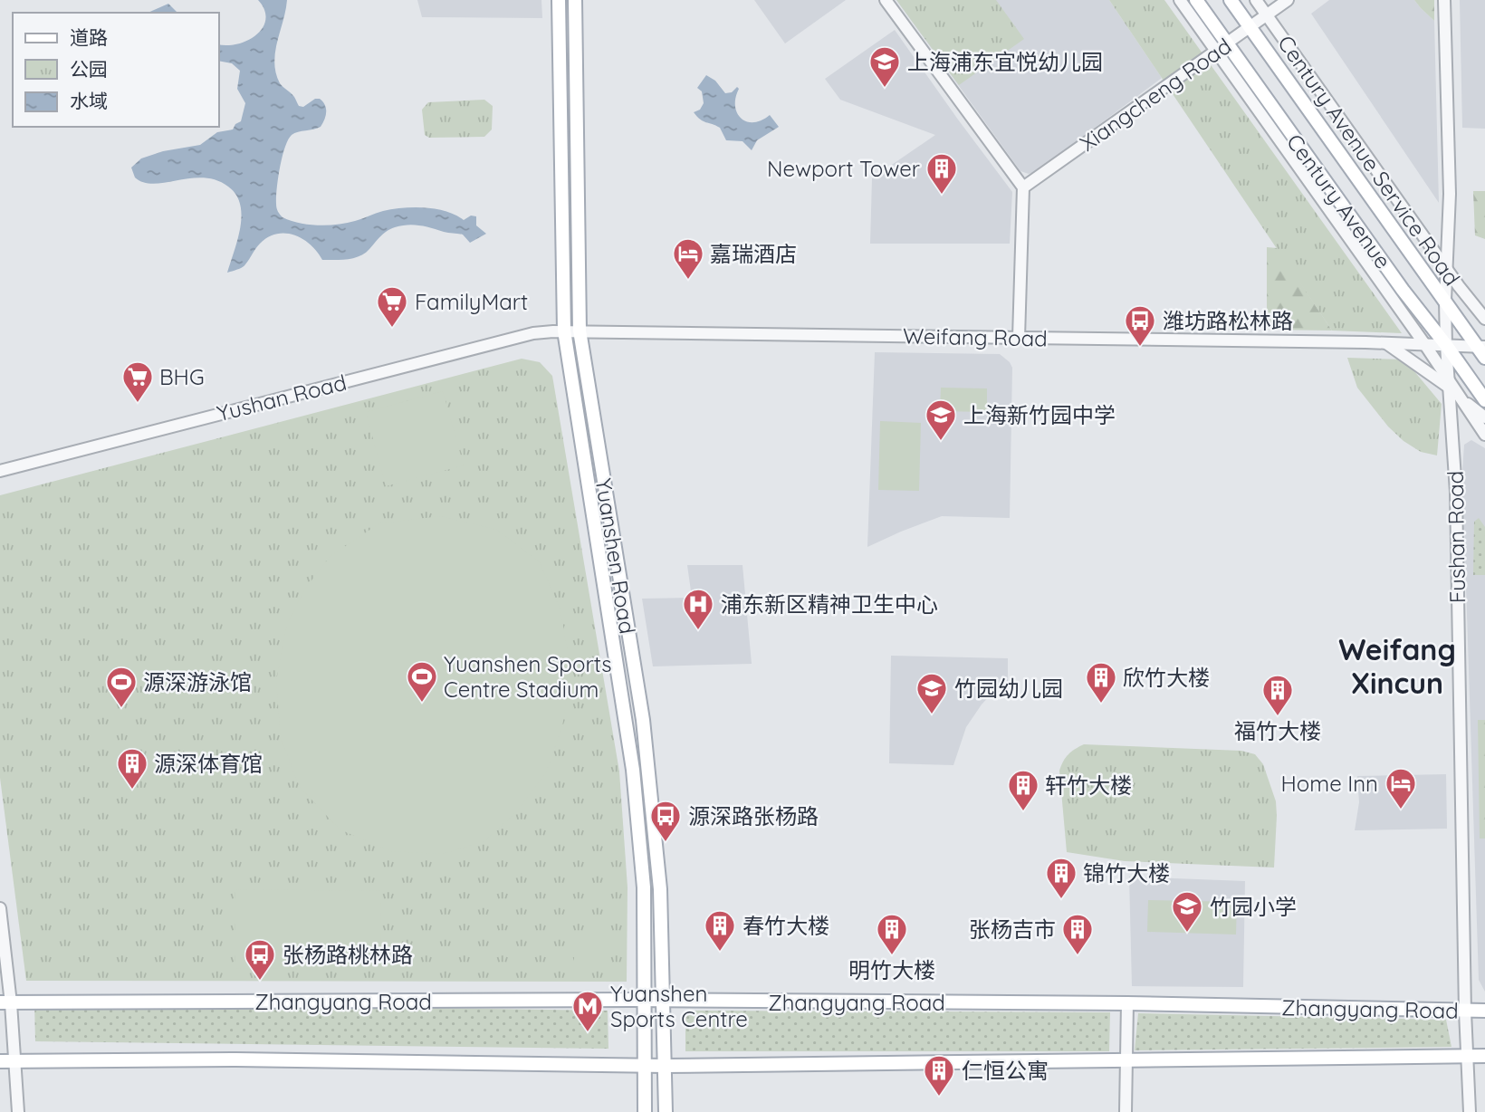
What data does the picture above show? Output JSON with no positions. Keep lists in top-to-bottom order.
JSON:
{
  "streets": {
    "main road": ["Century Avenue", "Yuanshen Road", "Zhangyang Road"],
    "street": [
      "Xiangcheng Road",
      "Century Avenue Service Road",
      "Weifang Road",
      "Yushan Road",
      "Fushan Road"
    ]
  },
  "crossings": [
    ["Xiangcheng Road", "Century Avenue Service Road"],
    ["Xiangcheng Road", "Century Avenue"],
    ["Century Avenue Service Road", "Fushan Road"],
    ["Century Avenue", "Weifang Road"],
    ["Century Avenue", "Fushan Road"],
    ["Weifang Road", "Yushan Road"],
    ["Weifang Road", "Fushan Road"],
    ["Weifang Road", "Yuanshen Road"],
    ["Yushan Road", "Yuanshen Road"],
    ["Fushan Road", "Zhangyang Road"],
    ["Yuanshen Road", "Zhangyang Road"]
  ],
  "districts": ["Weifang Xincun"],
  "places": {
    "school or university": [
      "上海浦东宜悦幼儿园",
      "上海新竹园中学",
      "竹园幼儿园",
      "竹园小学"
    ],
    "building": [
      "Newport Tower",
      "欣竹大楼",
      "福竹大楼",
      "源深体育馆",
      "轩竹大楼",
      "锦竹大楼",
      "春竹大楼",
      "明竹大楼",
      "张杨吉市",
      "仁恒公寓"
    ],
    "hotel": ["嘉瑞酒店", "Home Inn"],
    "supermarket": ["FamilyMart", "BHG"],
    "bus stop": ["潍坊路松林路", "源深路张杨路", "张杨路桃林路"],
    "hospital": ["浦东新区精神卫生中心"],
    "sports": ["Yuanshen Sports Centre Stadium", "源深游泳馆"],
    "metro station": ["Yuanshen Sports Centre"]
  },
  "legend": ["道路", "公园", "水域"]
}
